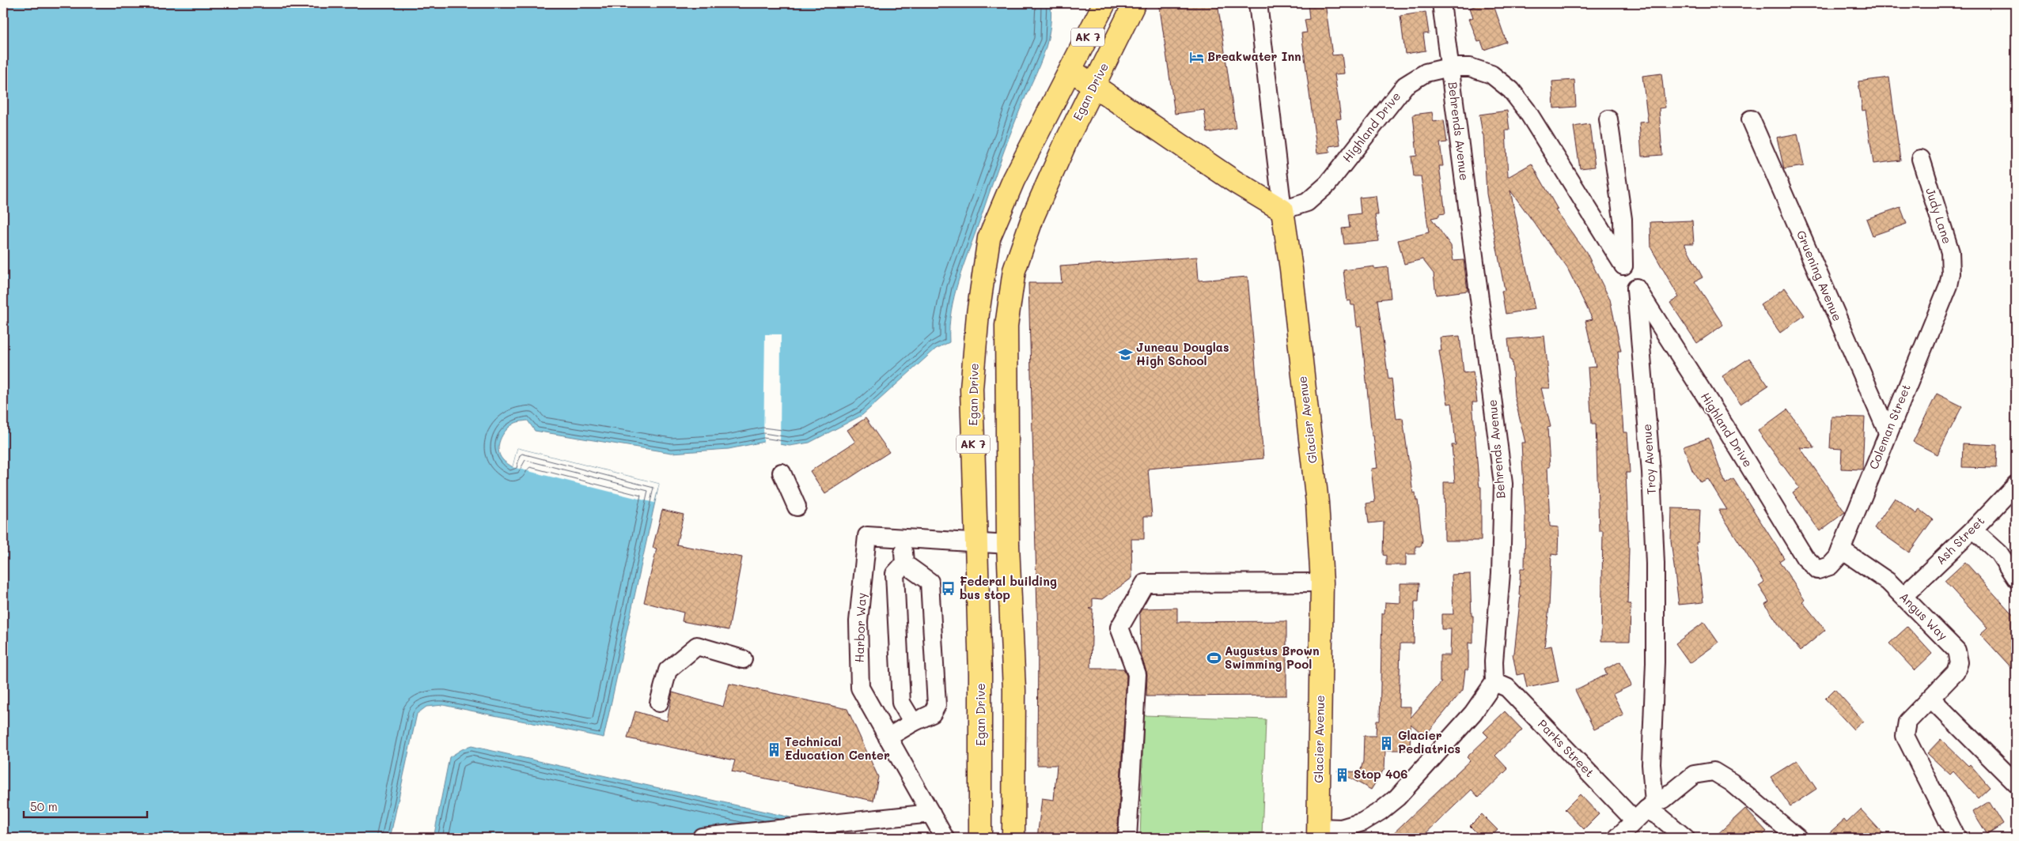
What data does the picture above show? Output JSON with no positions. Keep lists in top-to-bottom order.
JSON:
{
  "streets": {
    "main road": ["AK 7", "Egan Drive", "Glacier Avenue"],
    "street": [
      "Highland Drive",
      "Behrends Avenue",
      "Judy Lane",
      "Gruening Avenue",
      "Coleman Street",
      "Troy Avenue",
      "Ash Street",
      "Angus Way",
      "Harbor Way",
      "Parks Street"
    ]
  },
  "crossings": [
    ["Egan Drive", "Harbor Way"],
    ["Highland Drive", "Behrends Avenue"],
    ["Highland Drive", "Glacier Avenue"],
    ["Highland Drive", "Coleman Street"],
    ["Highland Drive", "Troy Avenue"],
    ["Behrends Avenue", "Parks Street"],
    ["Judy Lane", "Coleman Street"],
    ["Gruening Avenue", "Coleman Street"],
    ["Coleman Street", "Angus Way"],
    ["Troy Avenue", "Parks Street"],
    ["Ash Street", "Angus Way"]
  ],
  "places": {
    "hotel": ["Breakwater Inn"],
    "school or university": ["Juneau Douglas High School"],
    "bus stop": ["Federal building bus stop"],
    "sports": ["Augustus Brown Swimming Pool"],
    "building": ["Glacier Pediatrics", "Technical Education Center", "Stop 406"]
  },
  "scale_bar": "50 m"
}
